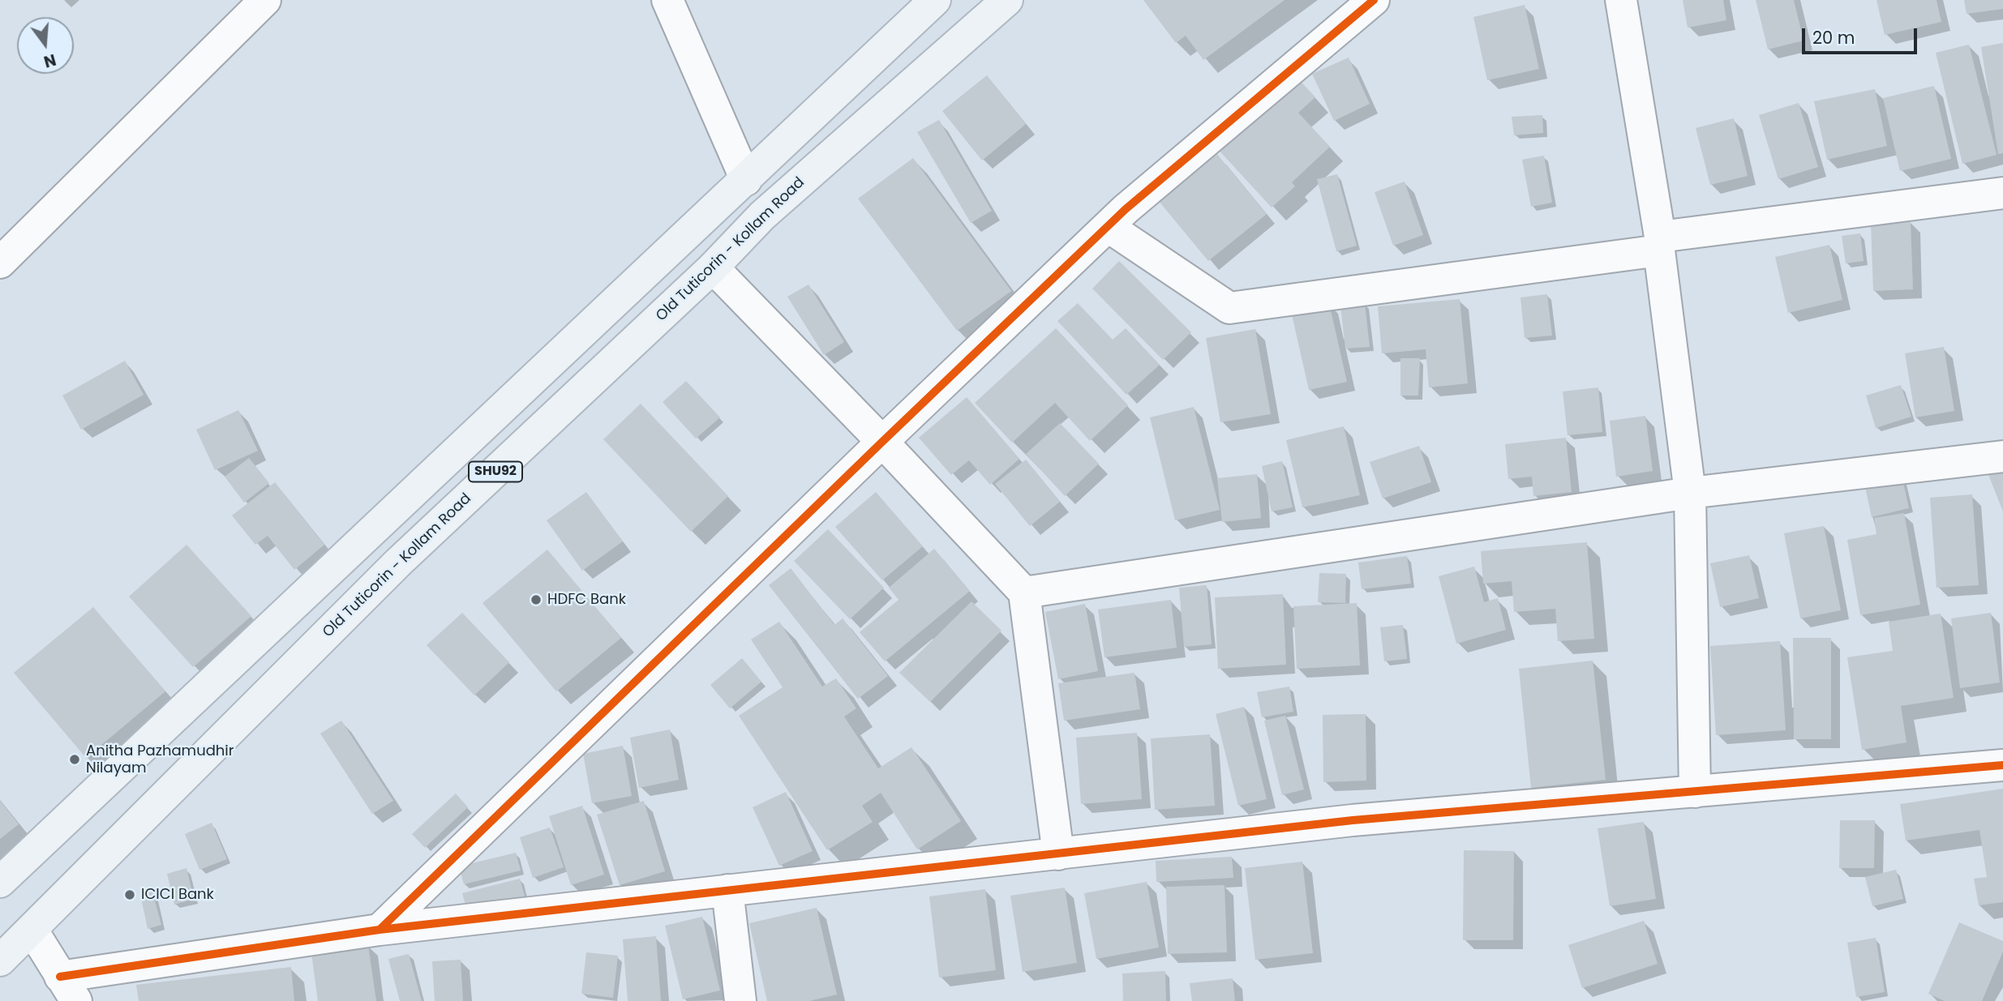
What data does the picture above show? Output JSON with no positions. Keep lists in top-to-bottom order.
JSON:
{
  "streets": {
    "main road": ["Old Tuticorin - Kollam Road", "SHU92"]
  },
  "places": ["HDFC Bank", "Anitha Pazhamudhir Nilayam", "ICICI Bank"],
  "scale_bar": "20 m",
  "north": "bottom"
}
